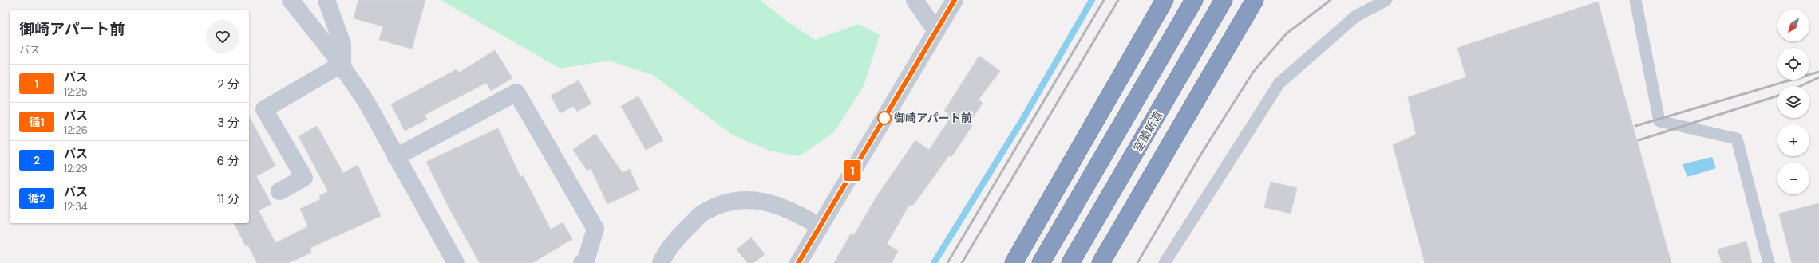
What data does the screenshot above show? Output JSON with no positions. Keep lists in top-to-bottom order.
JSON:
{
  "streets": {
    "highway": ["室蘭新道"]
  },
  "places": ["御崎アパート前"],
  "lines": ["bus line 1"],
  "north": "bottom left",
  "page": {
    "on_map": "1",
    "map_buttons": ["+", "−"],
    "heading": ["御崎アパート前", "バス"],
    "list": [
      {
        "mark": "1",
        "name": "バス",
        "note": "12:25",
        "value": "2 分"
      },
      {
        "mark": "循1",
        "name": "バス",
        "note": "12:26",
        "value": "3 分"
      },
      {
        "mark": "2",
        "name": "バス",
        "note": "12:29",
        "value": "6 分"
      },
      {
        "mark": "循2",
        "name": "バス",
        "note": "12:34",
        "value": "11 分"
      }
    ]
  }
}
